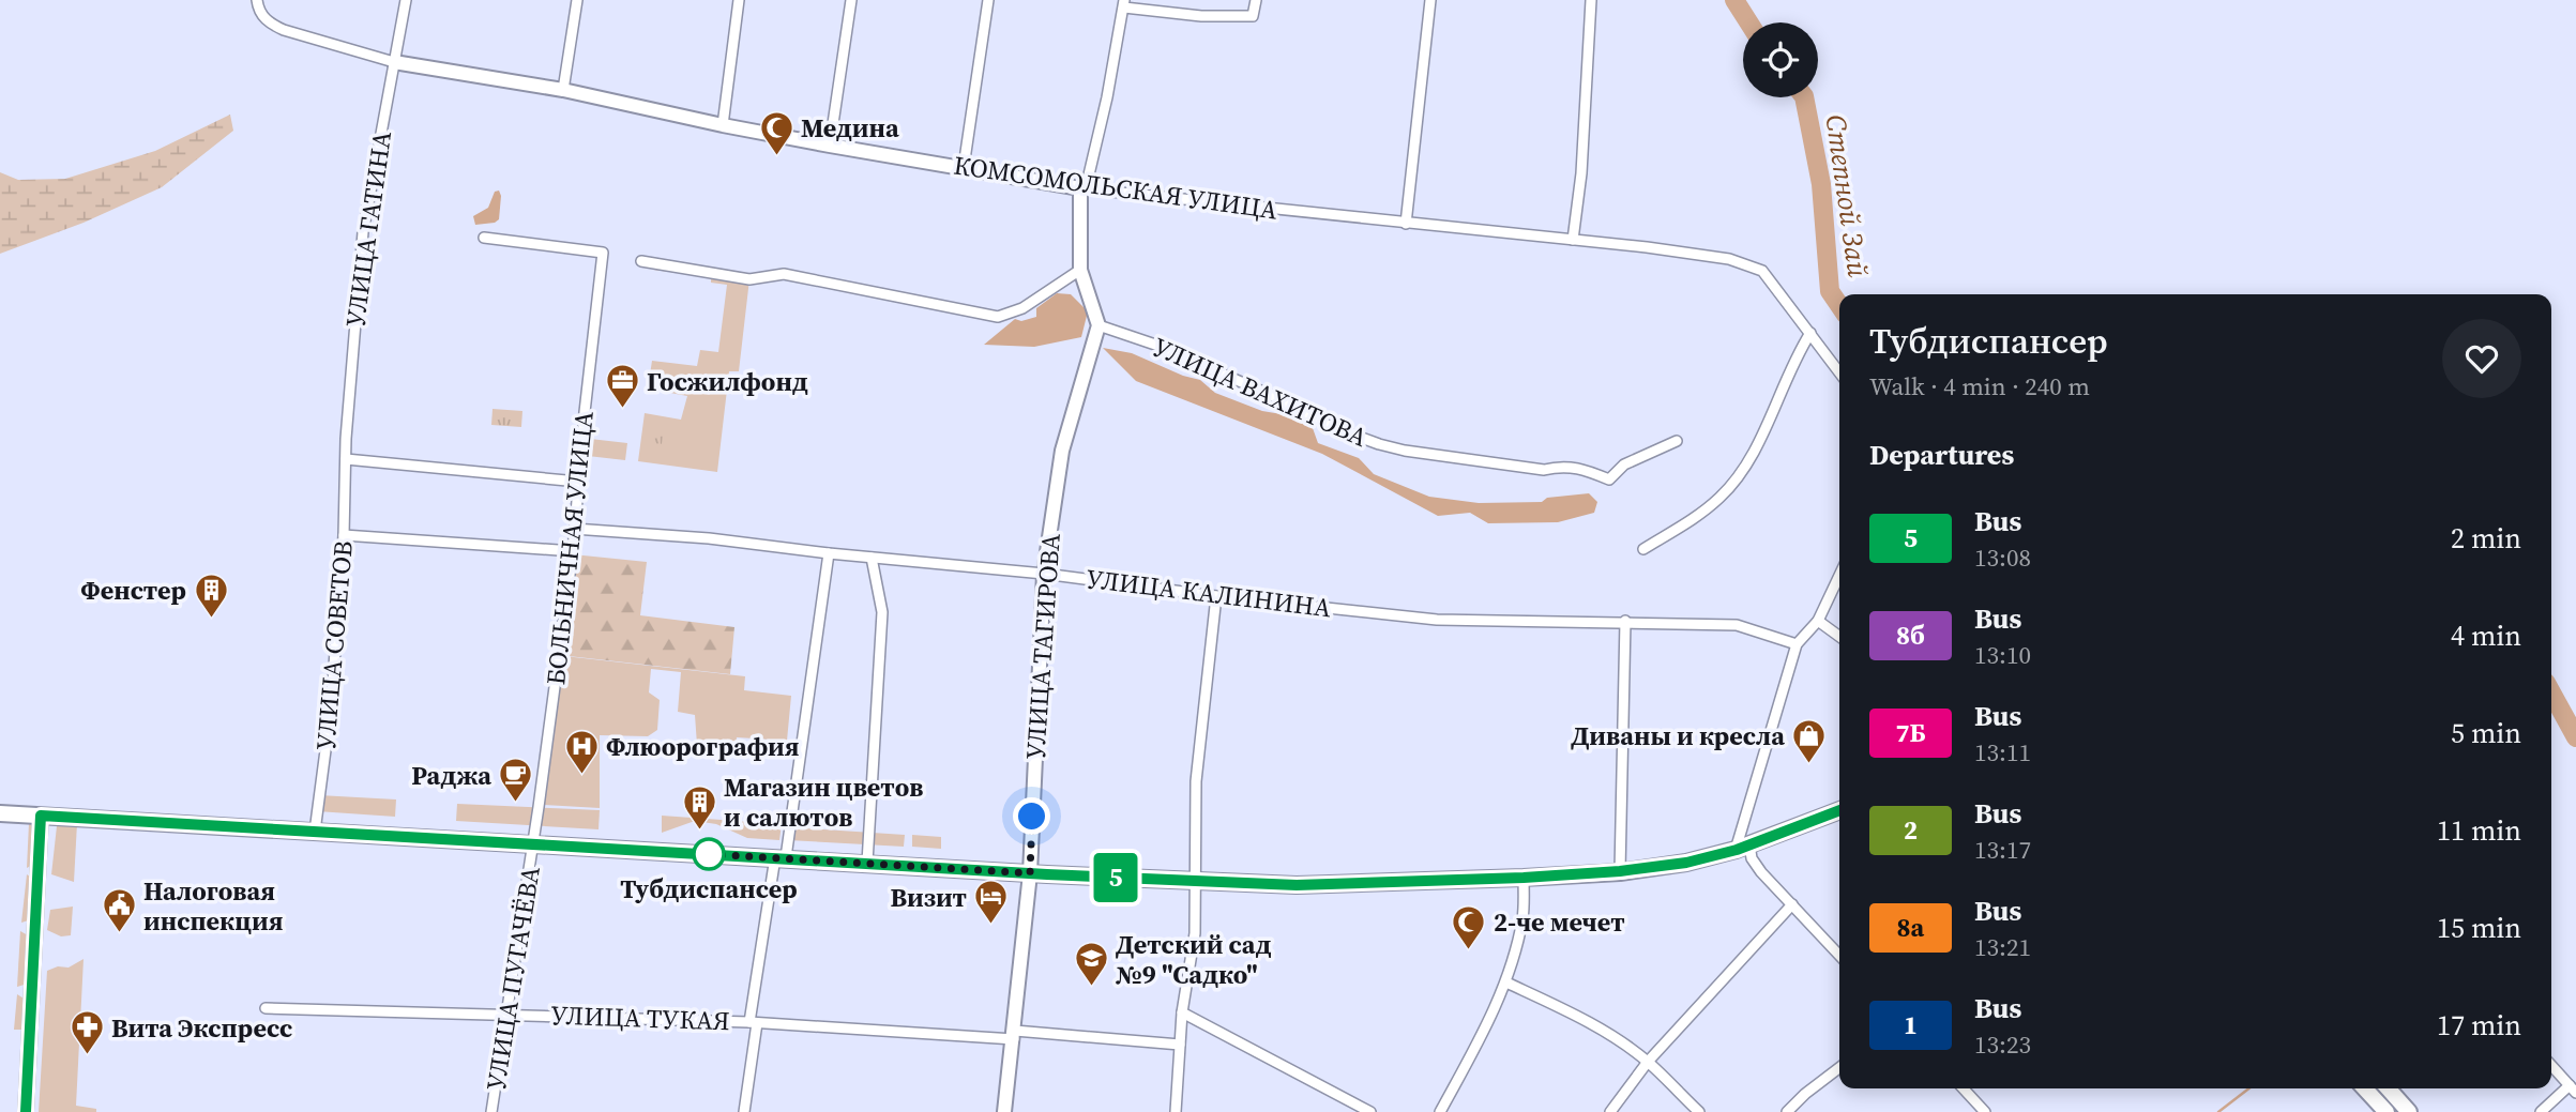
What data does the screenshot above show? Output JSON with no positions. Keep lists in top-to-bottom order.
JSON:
{
  "streets": {
    "street": [
      "КОМСОМОЛЬСКАЯ УЛИЦА",
      "УЛИЦА ГАТИНА",
      "УЛИЦА ВАХИТОВА",
      "БОЛЬНИЧНАЯ УЛИЦА",
      "УЛИЦА КАЛИНИНА",
      "УЛИЦА СОВЕТОВ",
      "УЛИЦА ТАГИРОВА",
      "УЛИЦА ПУГАЧЁВА",
      "УЛИЦА ТУКАЯ"
    ]
  },
  "crossings": [
    ["КОМСОМОЛЬСКАЯ УЛИЦА", "УЛИЦА ГАТИНА"],
    ["УЛИЦА ГАТИНА", "УЛИЦА СОВЕТОВ"],
    ["УЛИЦА ВАХИТОВА", "УЛИЦА ТАГИРОВА"],
    ["БОЛЬНИЧНАЯ УЛИЦА", "УЛИЦА КАЛИНИНА"],
    ["БОЛЬНИЧНАЯ УЛИЦА", "УЛИЦА ПУГАЧЁВА"],
    ["УЛИЦА КАЛИНИНА", "УЛИЦА ТАГИРОВА"],
    ["УЛИЦА ТАГИРОВА", "УЛИЦА ТУКАЯ"],
    ["УЛИЦА ПУГАЧЁВА", "УЛИЦА ТУКАЯ"]
  ],
  "water": ["Степной Зай"],
  "places": {
    "mosque": ["Медина", "2-че мечет"],
    "office": ["Госжилфонд"],
    "building": ["Фенстер", "Магазин цветов и салютов"],
    "shop": ["Диваны и кресла"],
    "hospital": ["Флюорография"],
    "cafe": ["Раджа"],
    "other": ["Тубдиспансер"],
    "hotel": ["Визит"],
    "public building": ["Налоговая инспекция"],
    "school or university": ["Детский сад №9 \"Садко\""],
    "pharmacy": ["Вита Экспресс"]
  },
  "lines": ["bus line 5"],
  "page": {
    "on_map": "5",
    "heading": [
      ["Тубдиспансер", "Walk · 4 min · 240 m"],
      "Departures"
    ],
    "list": [
      {
        "mark": "5",
        "name": "Bus",
        "note": "13:08",
        "value": "2 min"
      },
      {
        "mark": "8б",
        "name": "Bus",
        "note": "13:10",
        "value": "4 min"
      },
      {
        "mark": "7Б",
        "name": "Bus",
        "note": "13:11",
        "value": "5 min"
      },
      {
        "mark": "2",
        "name": "Bus",
        "note": "13:17",
        "value": "11 min"
      },
      {
        "mark": "8а",
        "name": "Bus",
        "note": "13:21",
        "value": "15 min"
      },
      {
        "mark": "1",
        "name": "Bus",
        "note": "13:23",
        "value": "17 min"
      }
    ]
  }
}
